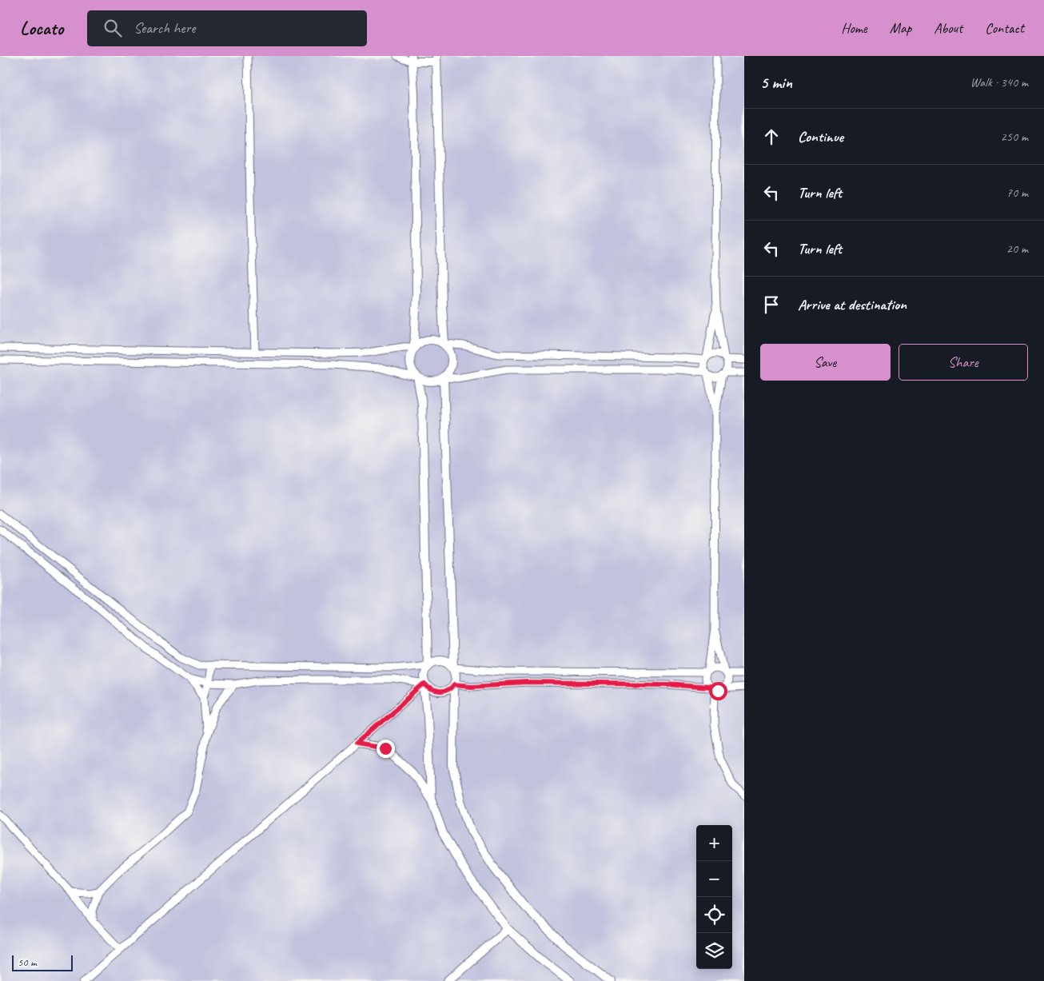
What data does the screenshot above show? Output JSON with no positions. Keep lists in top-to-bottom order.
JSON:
{
  "scale_bar": "50 m",
  "page": {
    "header": "Locato",
    "search": "Search here",
    "nav": [
      "Home",
      "Map",
      "About",
      "Contact"
    ],
    "heading": ["5 min", "Walk · 340 m"],
    "list": [
      ["Continue", "250 m"],
      ["Turn left", "70 m"],
      ["Turn left", "20 m"],
      "Arrive at destination"
    ],
    "buttons": ["Save", "Share"],
    "map_buttons": ["+", "−"],
    "scale": "50 m"
  }
}
